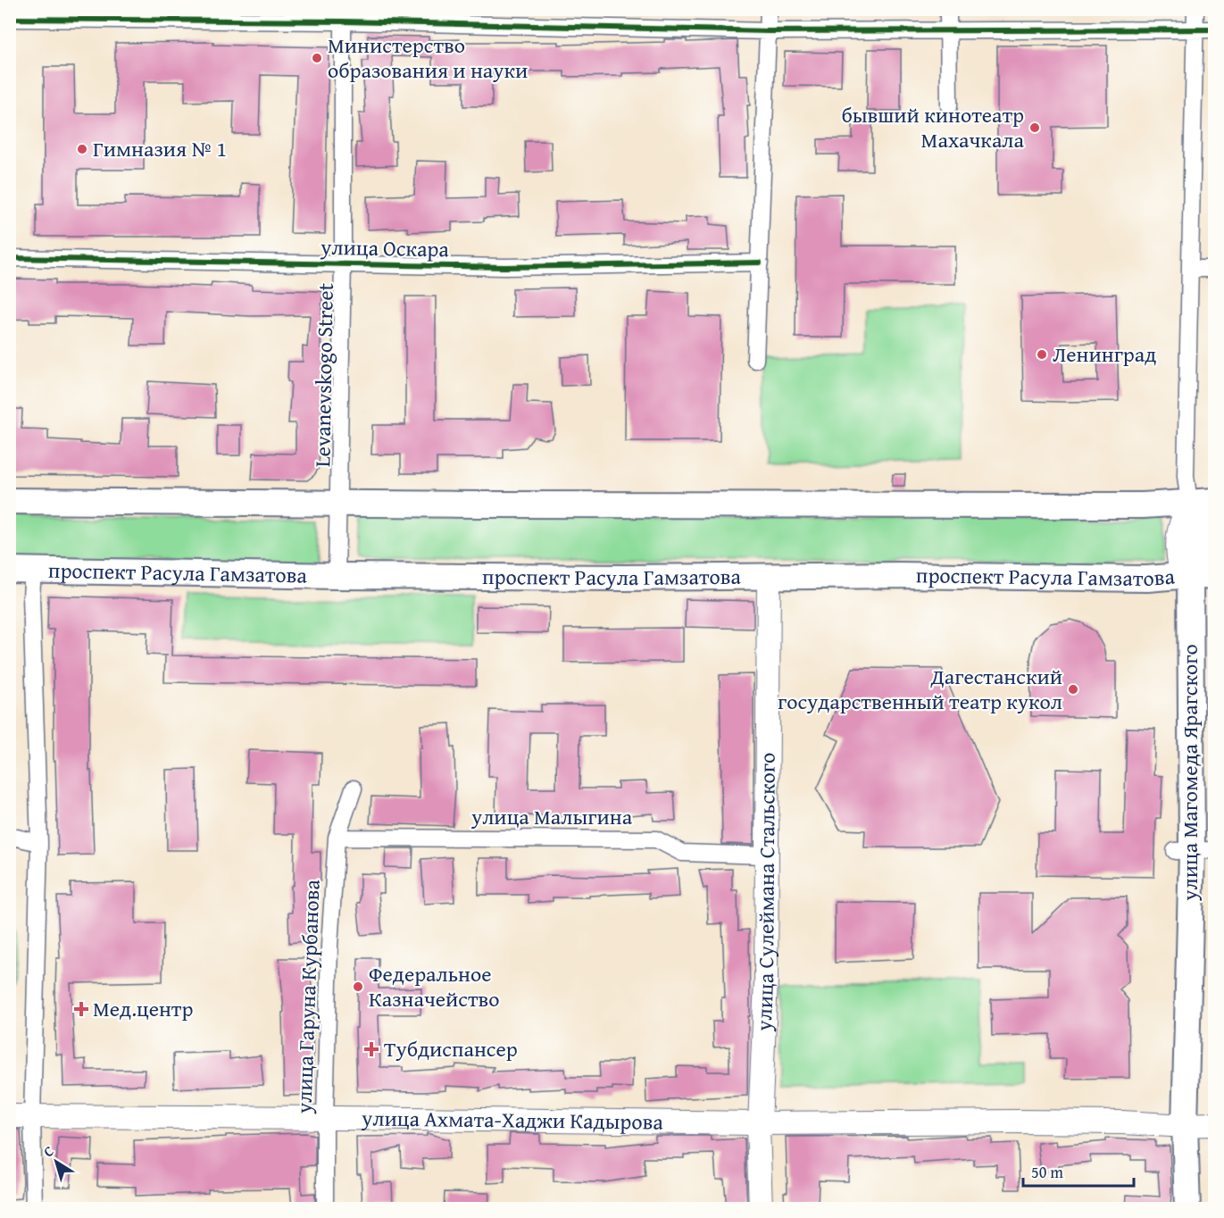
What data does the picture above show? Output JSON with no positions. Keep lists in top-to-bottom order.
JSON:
{
  "streets": {
    "main road": [
      "проспект Расула Гамзатова",
      "улица Магомеда Ярагского",
      "улица Сулеймана Стальского",
      "улица Ахмата-Хаджи Кадырова"
    ],
    "street": [
      "улица Оскара",
      "Levanevskogo Street",
      "улица Малыгина",
      "улица Гаруна Курбанова"
    ]
  },
  "crossings": [
    ["улица Оскара", "Levanevskogo Street"],
    ["Levanevskogo Street", "проспект Расула Гамзатова"],
    ["проспект Расула Гамзатова", "улица Магомеда Ярагского"],
    ["проспект Расула Гамзатова", "улица Сулеймана Стальского"],
    ["улица Магомеда Ярагского", "улица Ахмата-Хаджи Кадырова"],
    ["улица Малыгина", "улица Сулеймана Стальского"],
    ["улица Малыгина", "улица Гаруна Курбанова"],
    ["улица Сулеймана Стальского", "улица Ахмата-Хаджи Кадырова"],
    ["улица Гаруна Курбанова", "улица Ахмата-Хаджи Кадырова"]
  ],
  "places": {
    "other": [
      "Министерство образования и науки",
      "бывший кинотеатр Махачкала",
      "Гимназия № 1",
      "Ленинград",
      "Дагестанский государственный театр кукол",
      "Федеральное Казначейство"
    ],
    "health": ["Мед.центр", "Тубдиспансер"]
  },
  "scale_bar": "50 m",
  "north": "top left"
}
